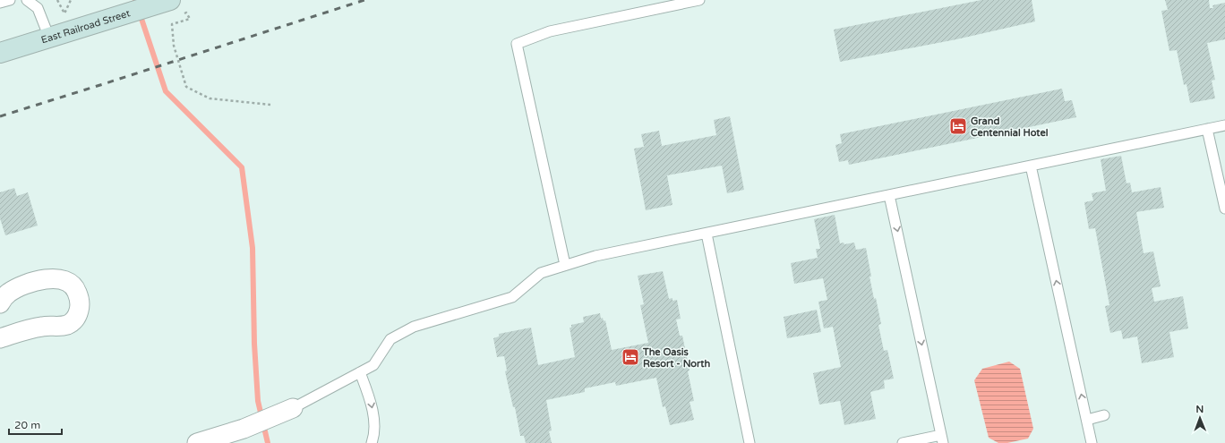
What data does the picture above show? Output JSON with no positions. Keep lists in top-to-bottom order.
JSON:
{
  "streets": {
    "street": ["East Railroad Street"]
  },
  "places": {
    "hotel": ["Grand Centennial Hotel", "The Oasis Resort - North"]
  },
  "scale_bar": "20 m",
  "north": "top"
}
